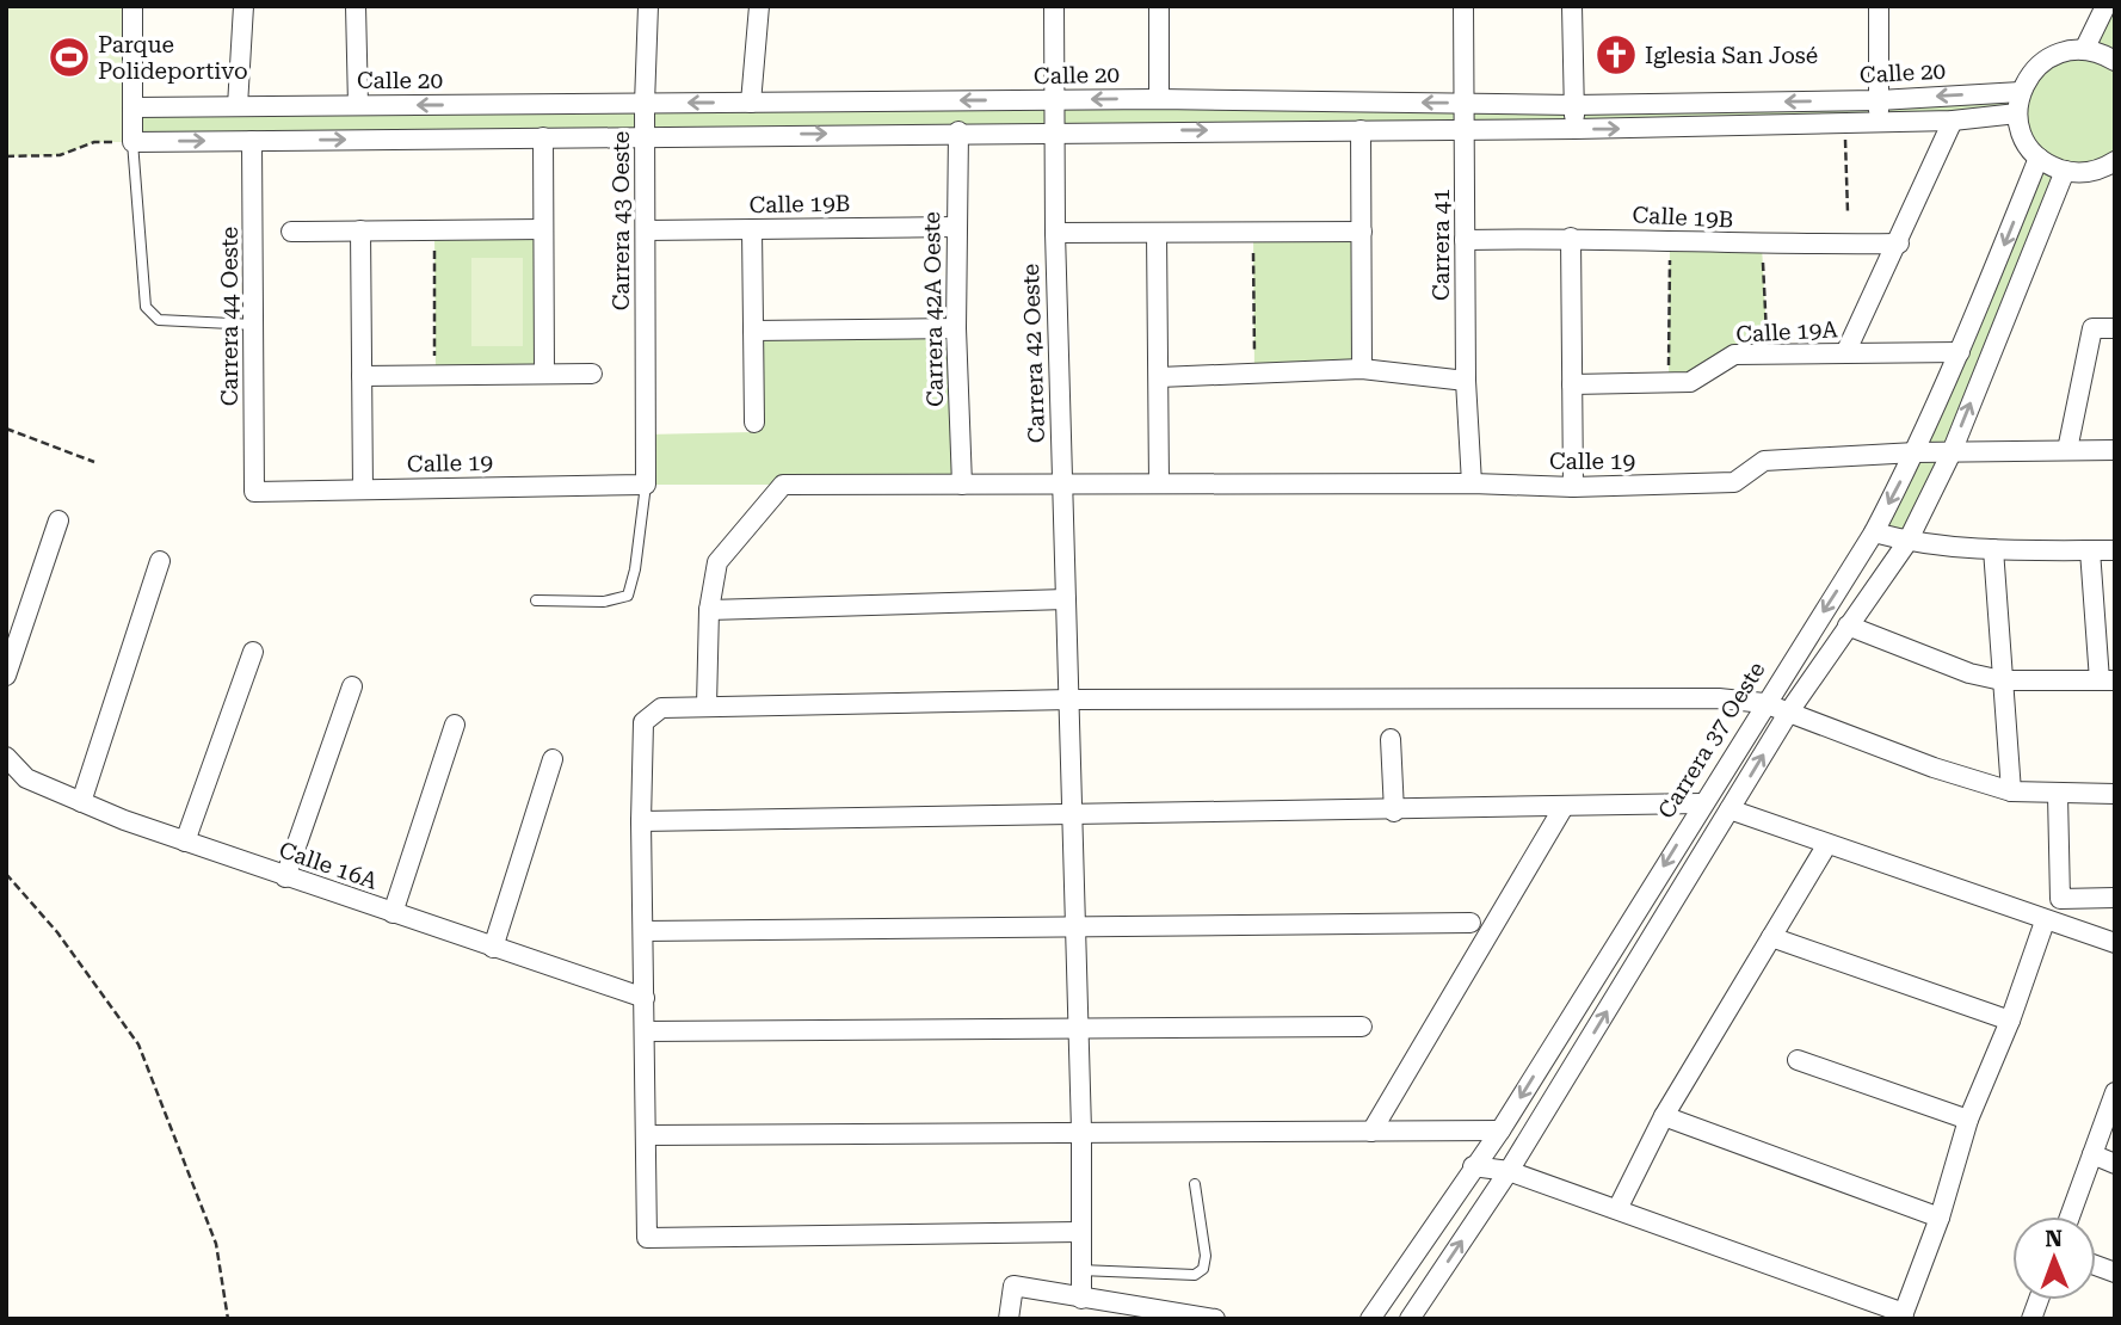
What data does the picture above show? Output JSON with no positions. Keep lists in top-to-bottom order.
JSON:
{
  "streets": {
    "street": [
      "Calle 20",
      "Calle 19B",
      "Carrera 43 Oeste",
      "Carrera 41",
      "Carrera 42A Oeste",
      "Carrera 44 Oeste",
      "Calle 19A",
      "Carrera 42 Oeste",
      "Calle 19",
      "Carrera 37 Oeste",
      "Calle 16A"
    ]
  },
  "crossings": [
    ["Calle 20", "Carrera 43 Oeste"],
    ["Calle 20", "Carrera 41"],
    ["Calle 20", "Carrera 42A Oeste"],
    ["Calle 20", "Carrera 44 Oeste"],
    ["Calle 20", "Carrera 42 Oeste"],
    ["Calle 19B", "Carrera 43 Oeste"],
    ["Calle 19B", "Carrera 41"],
    ["Calle 19B", "Carrera 42A Oeste"],
    ["Carrera 43 Oeste", "Calle 19"],
    ["Carrera 41", "Calle 19"],
    ["Carrera 42A Oeste", "Calle 19"],
    ["Carrera 44 Oeste", "Calle 19"],
    ["Calle 19A", "Carrera 37 Oeste"],
    ["Carrera 42 Oeste", "Calle 19"],
    ["Calle 19", "Carrera 37 Oeste"]
  ],
  "places": {
    "church": ["Iglesia San José"],
    "sports": ["Parque Polideportivo"]
  },
  "north": "top"
}
